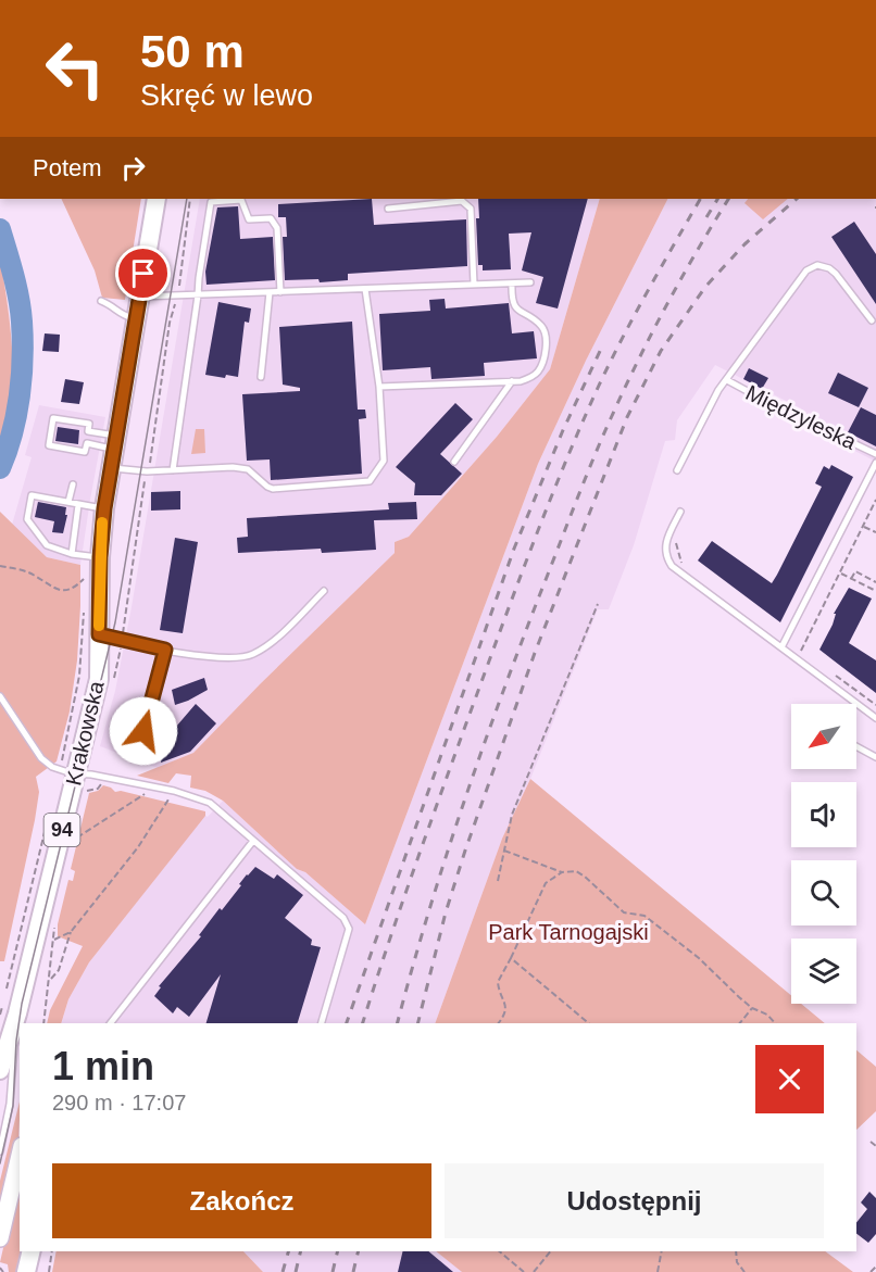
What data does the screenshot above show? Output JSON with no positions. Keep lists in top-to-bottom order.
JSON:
{
  "streets": {
    "main road": ["Krakowska", "94"],
    "lane": ["Międzyleska"]
  },
  "parks": ["Park Tarnogajski"],
  "north": "bottom left",
  "page": {
    "turn": ["50 m", "Skręć w lewo"],
    "then": "Potem",
    "heading": ["1 min", "290 m · 17:07"],
    "buttons": ["Zakończ", "Udostępnij"]
  }
}
